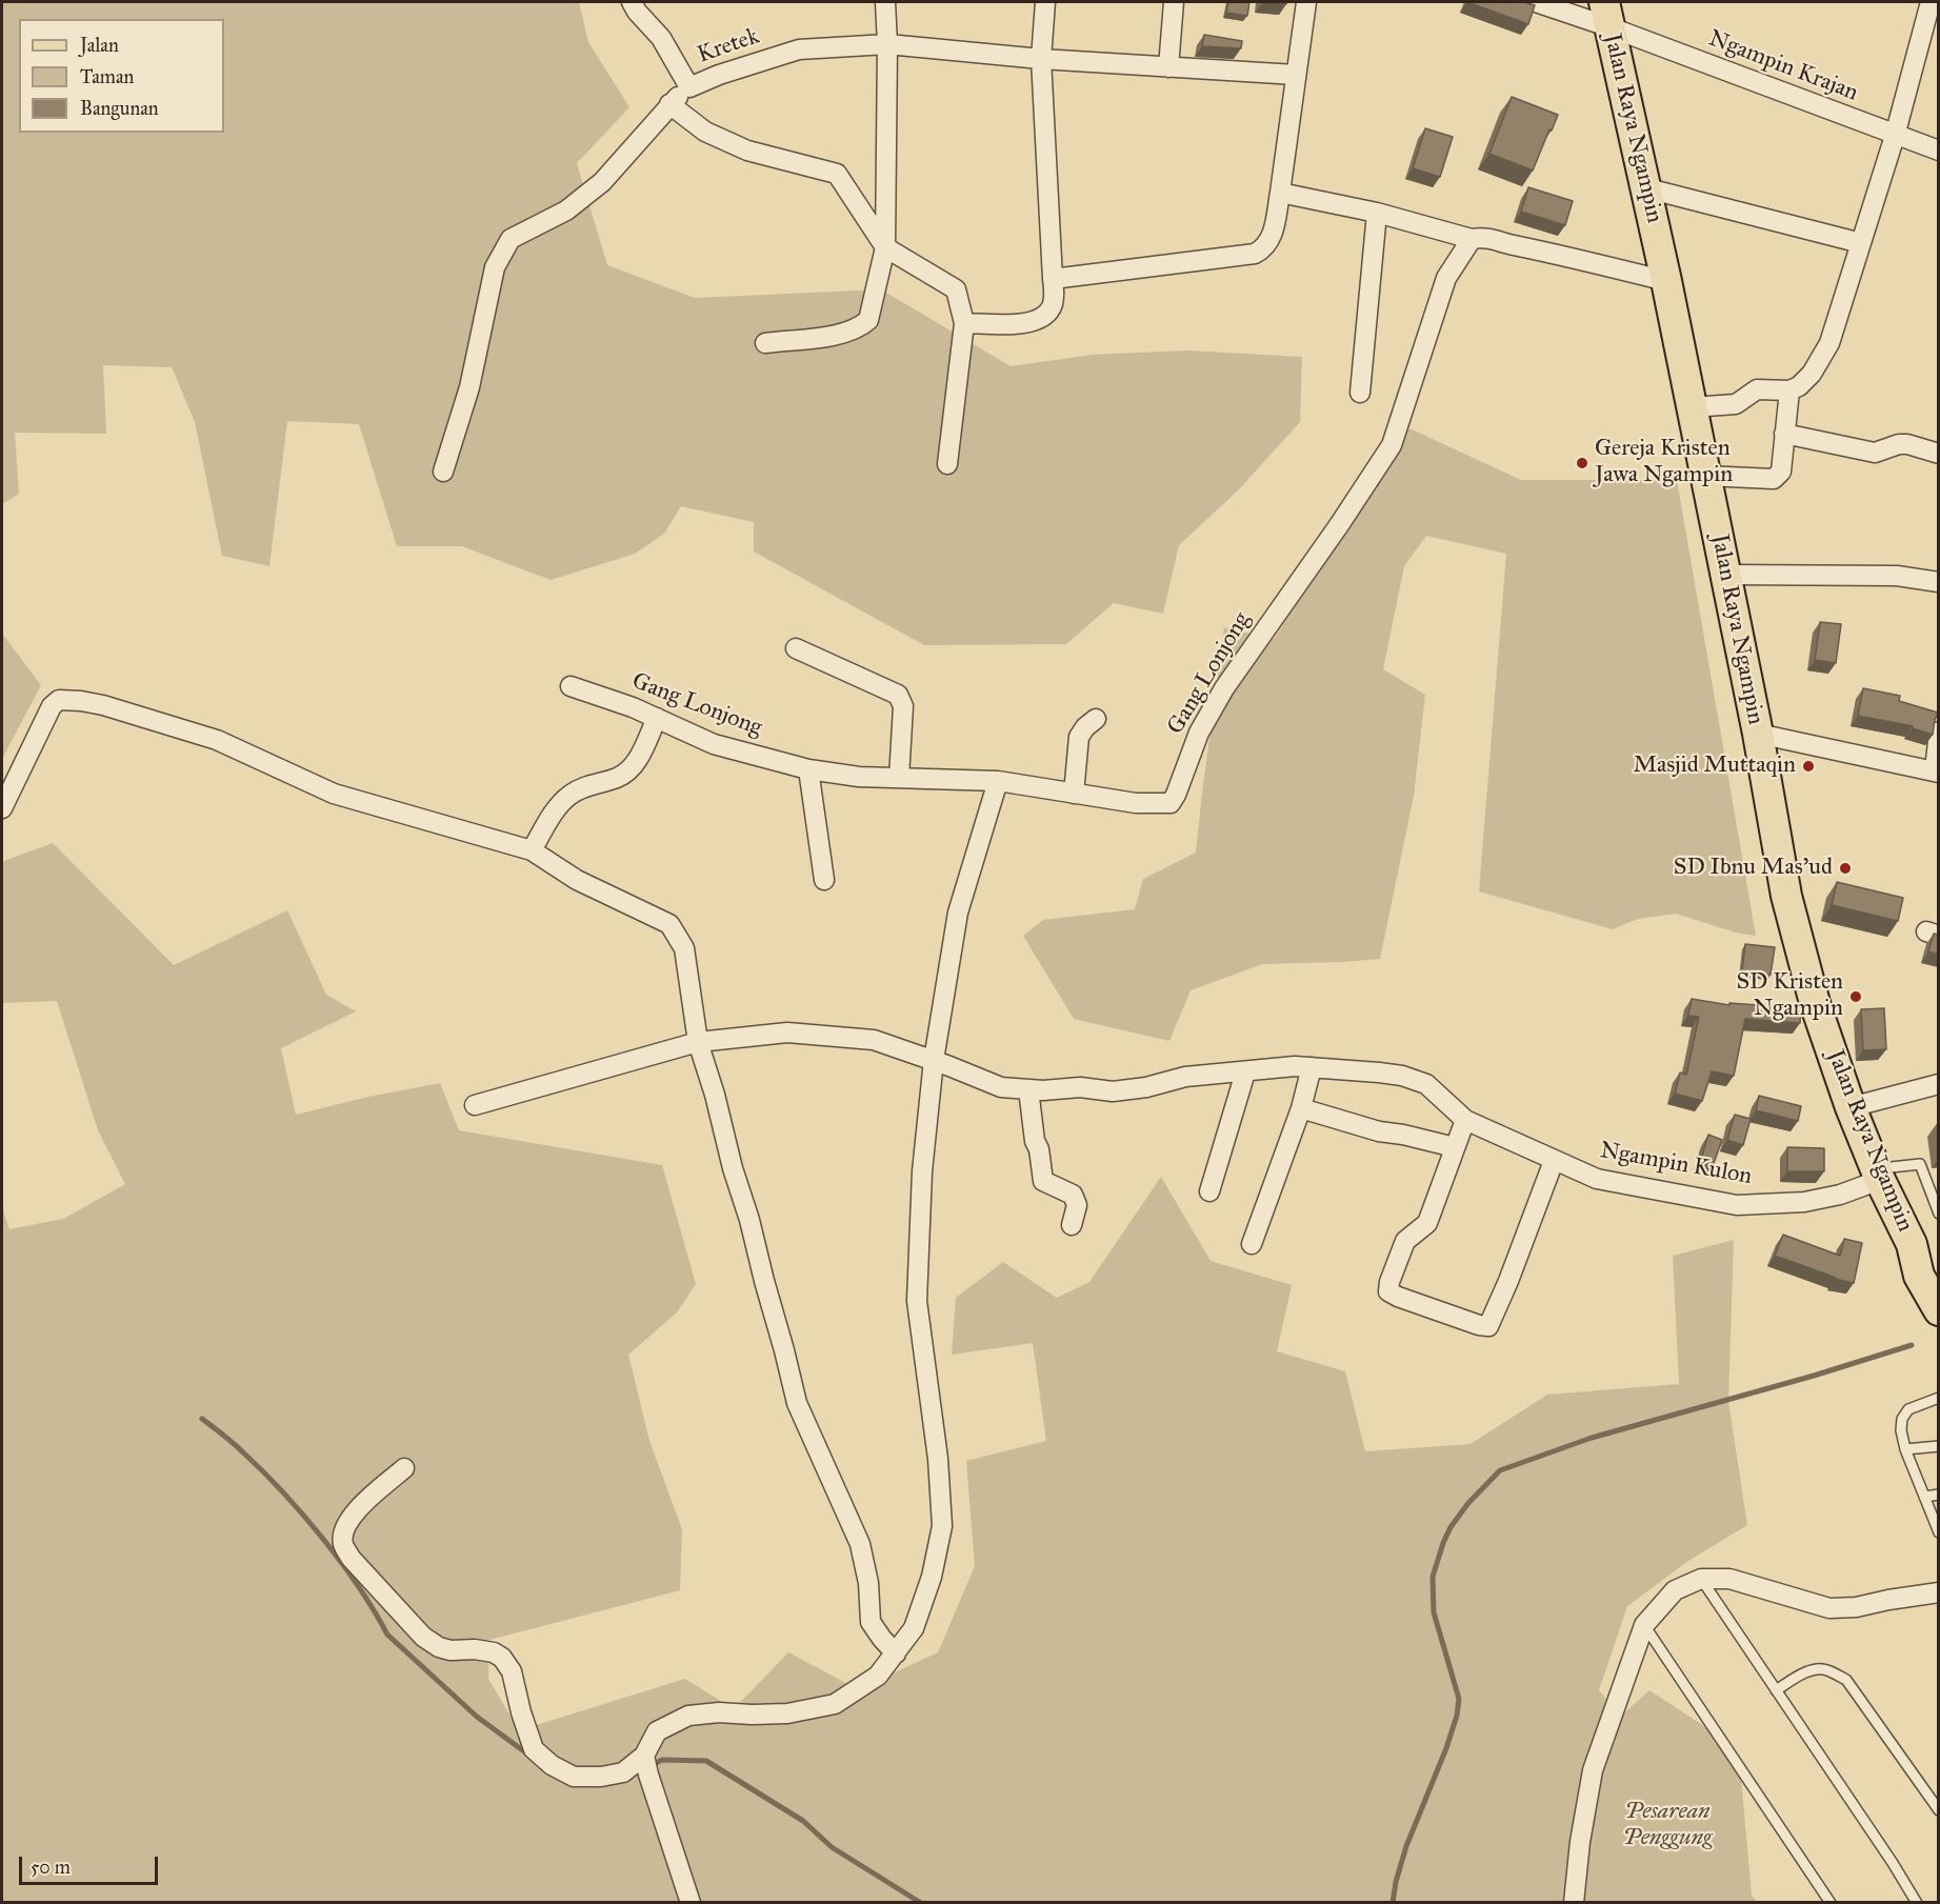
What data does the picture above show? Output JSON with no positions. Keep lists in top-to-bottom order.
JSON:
{
  "streets": {
    "main road": ["Jalan Raya Ngampin"],
    "street": [
      "Kretek",
      "Ngampin Krajan",
      "Gang Lonjong",
      "Ngampin Kulon"
    ]
  },
  "crossings": [
    ["Ngampin Krajan", "Jalan Raya Ngampin"],
    ["Jalan Raya Ngampin", "Ngampin Kulon"]
  ],
  "parks": ["Pesarean Penggung"],
  "places": [
    "Gereja Kristen Jawa Ngampin",
    "Masjid Muttaqin",
    "SD Ibnu Mas'ud",
    "SD Kristen Ngampin"
  ],
  "legend": ["Jalan", "Taman", "Bangunan"],
  "scale_bar": "50 m"
}
